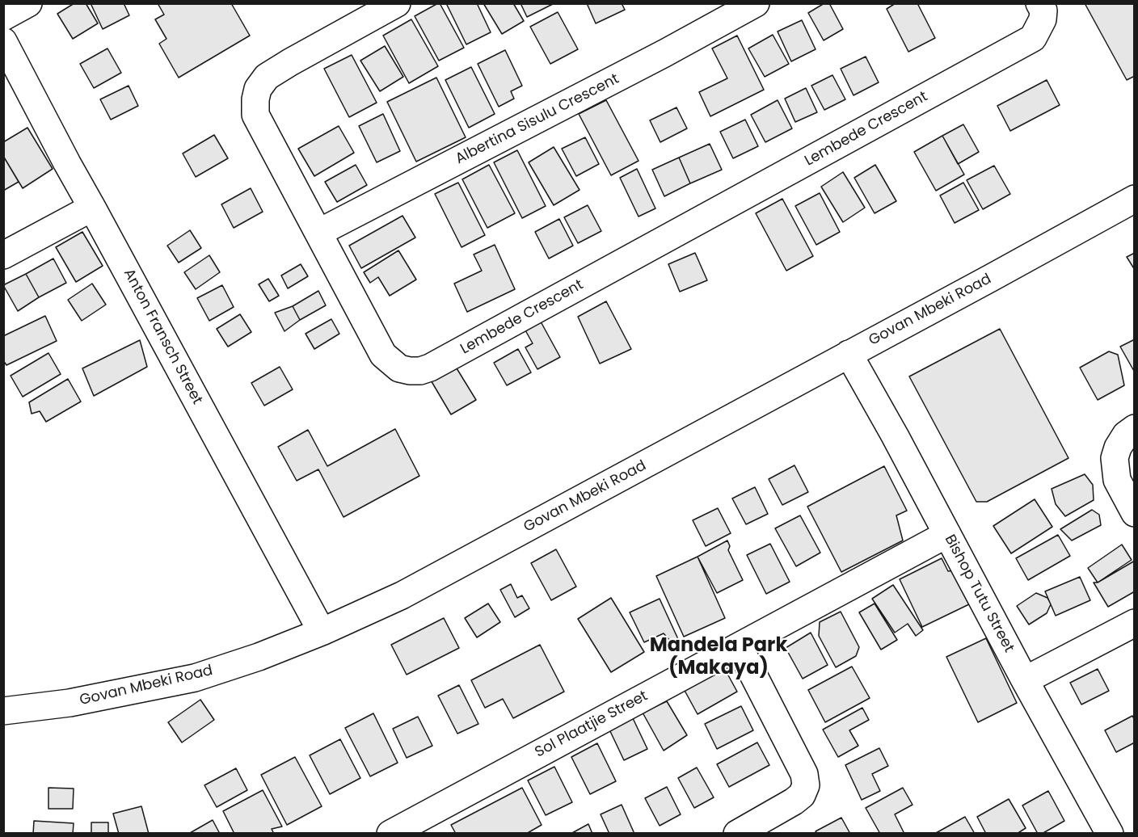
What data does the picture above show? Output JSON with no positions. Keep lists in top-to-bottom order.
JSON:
{
  "streets": {
    "street": [
      "Albertina Sisulu Crescent",
      "Lembede Crescent",
      "Govan Mbeki Road",
      "Anton Fransch Street",
      "Bishop Tutu Street",
      "Sol Plaatjie Street"
    ]
  },
  "crossings": [
    ["Albertina Sisulu Crescent", "Lembede Crescent"],
    ["Govan Mbeki Road", "Anton Fransch Street"],
    ["Govan Mbeki Road", "Bishop Tutu Street"],
    ["Bishop Tutu Street", "Sol Plaatjie Street"]
  ],
  "districts": ["Mandela Park (Makaya)"]
}
